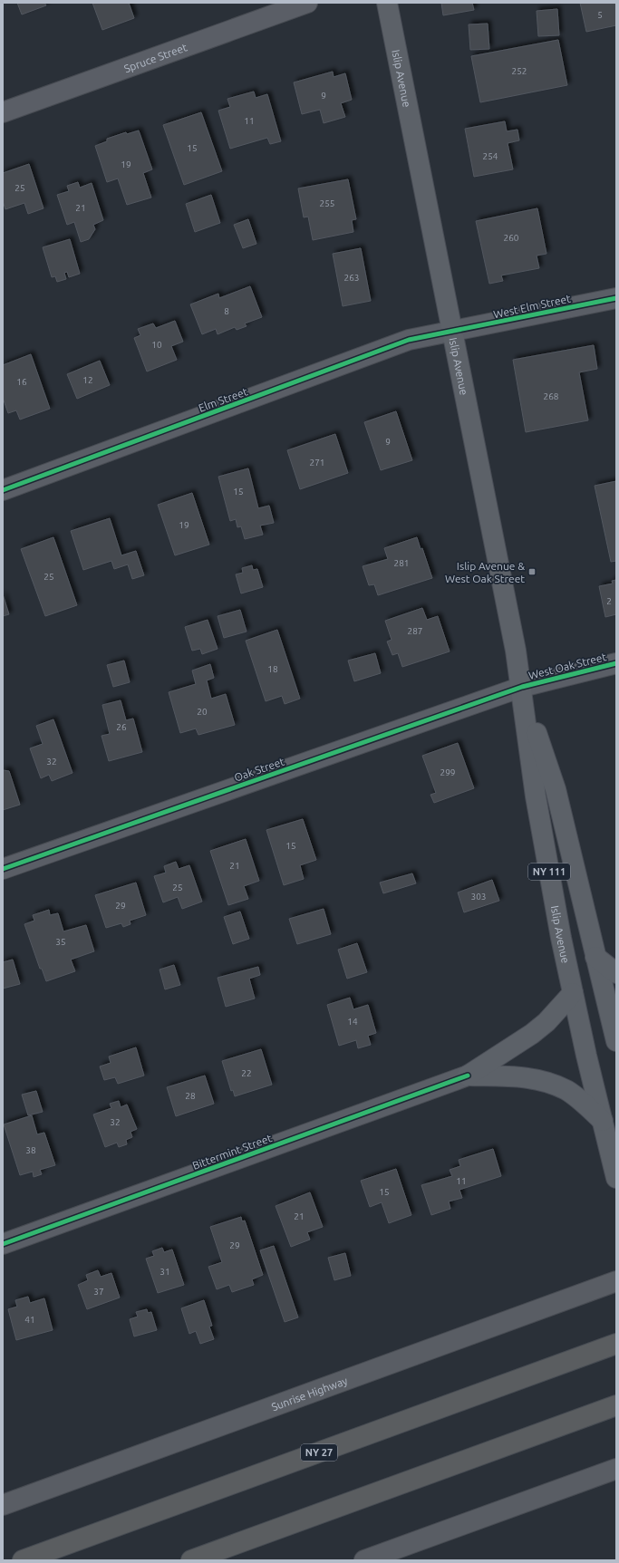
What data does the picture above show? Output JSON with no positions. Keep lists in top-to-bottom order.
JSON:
{
  "streets": {
    "highway": ["NY 27"],
    "main road": ["Islip Avenue", "NY 111", "Sunrise Highway"],
    "street": [
      "Spruce Street",
      "West Elm Street",
      "Elm Street",
      "West Oak Street",
      "Oak Street",
      "Bittermint Street"
    ]
  },
  "crossings": [
    ["Islip Avenue", "West Elm Street"],
    ["Islip Avenue", "Elm Street"],
    ["Islip Avenue", "West Oak Street"],
    ["Islip Avenue", "Oak Street"],
    ["West Elm Street", "Elm Street"],
    ["West Oak Street", "Oak Street"]
  ],
  "places": {
    "transit": ["Islip Avenue & West Oak Street"]
  },
  "house_numbers": [
    "5",
    "252",
    "9",
    "11",
    "15",
    "254",
    "19",
    "25",
    "255",
    "21",
    "260",
    "263",
    "8",
    "10",
    "12",
    "16",
    "268",
    "9",
    "271",
    "15",
    "19",
    "281",
    "25",
    "2",
    "287",
    "18",
    "20",
    "26",
    "32",
    "299",
    "15",
    "21",
    "25",
    "303",
    "29",
    "35",
    "14",
    "22",
    "28",
    "32",
    "38",
    "11",
    "15",
    "21",
    "29",
    "31",
    "37",
    "41"
  ]
}
